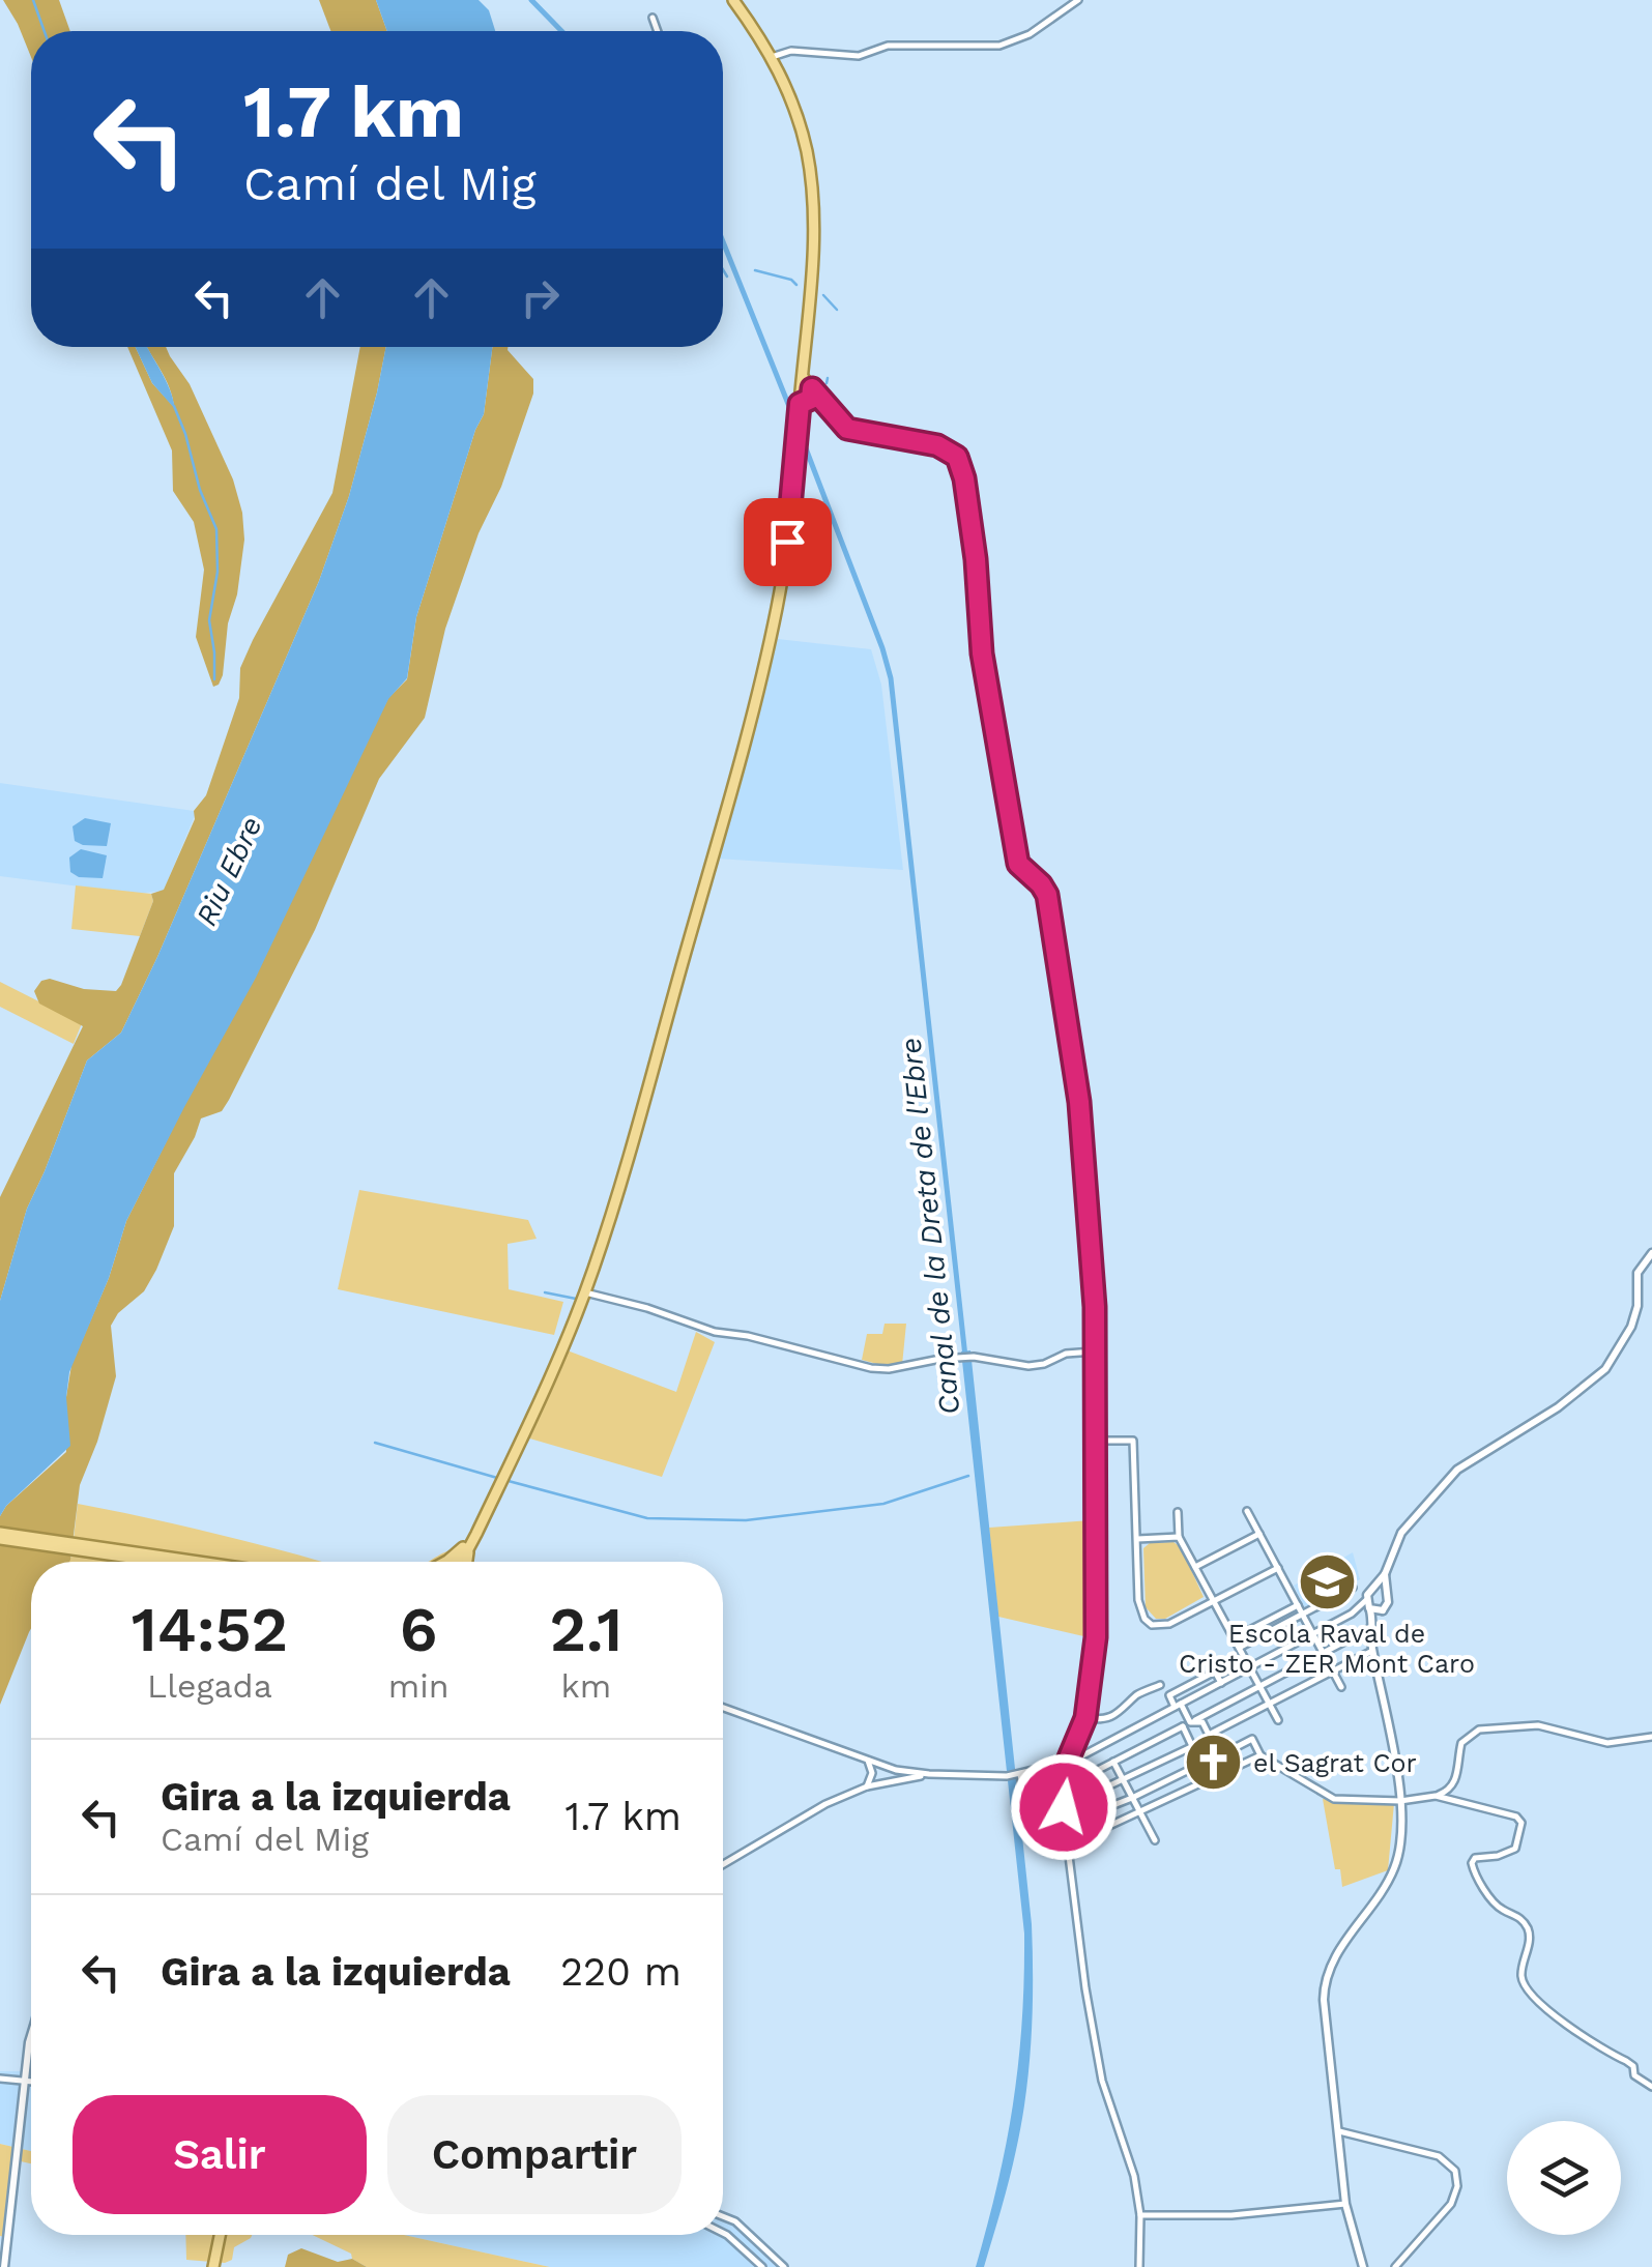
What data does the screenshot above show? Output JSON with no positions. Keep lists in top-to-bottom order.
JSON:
{
  "water": ["Riu Ebre", "Canal de la Dreta de l'Ebre"],
  "places": {
    "school or university": ["Escola Raval de Cristo - ZER Mont Caro"],
    "church": ["el Sagrat Cor"]
  },
  "page": {
    "turn": ["1.7 km", "Camí del Mig"],
    "eta": [
      "14:52",
      "Llegada",
      "6",
      "min",
      "2.1",
      "km"
    ],
    "list": [
      {
        "name": "Gira a la izquierda",
        "note": "Camí del Mig",
        "value": "1.7 km"
      },
      {
        "name": "Gira a la izquierda",
        "value": "220 m"
      }
    ],
    "buttons": ["Salir", "Compartir"]
  }
}
